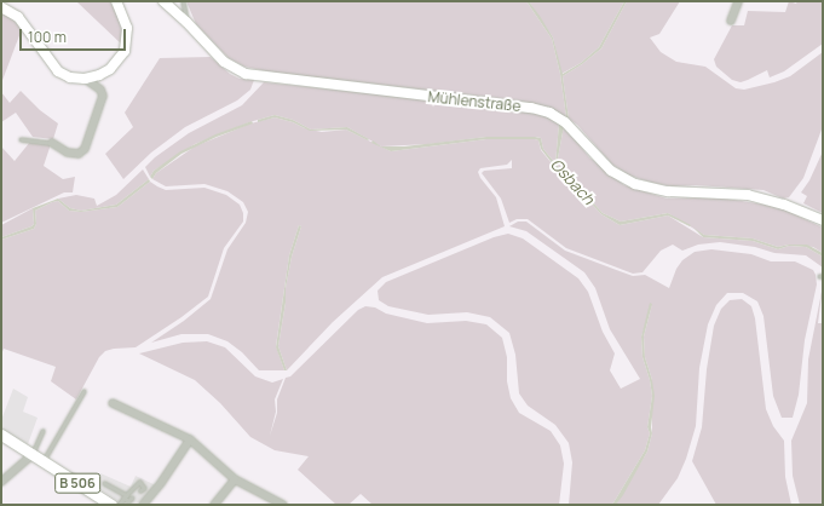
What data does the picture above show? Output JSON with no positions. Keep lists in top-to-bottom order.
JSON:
{
  "streets": {
    "main road": ["B 506"],
    "street": ["Mühlenstraße"]
  },
  "water": ["Osbach"],
  "scale_bar": "100 m"
}
